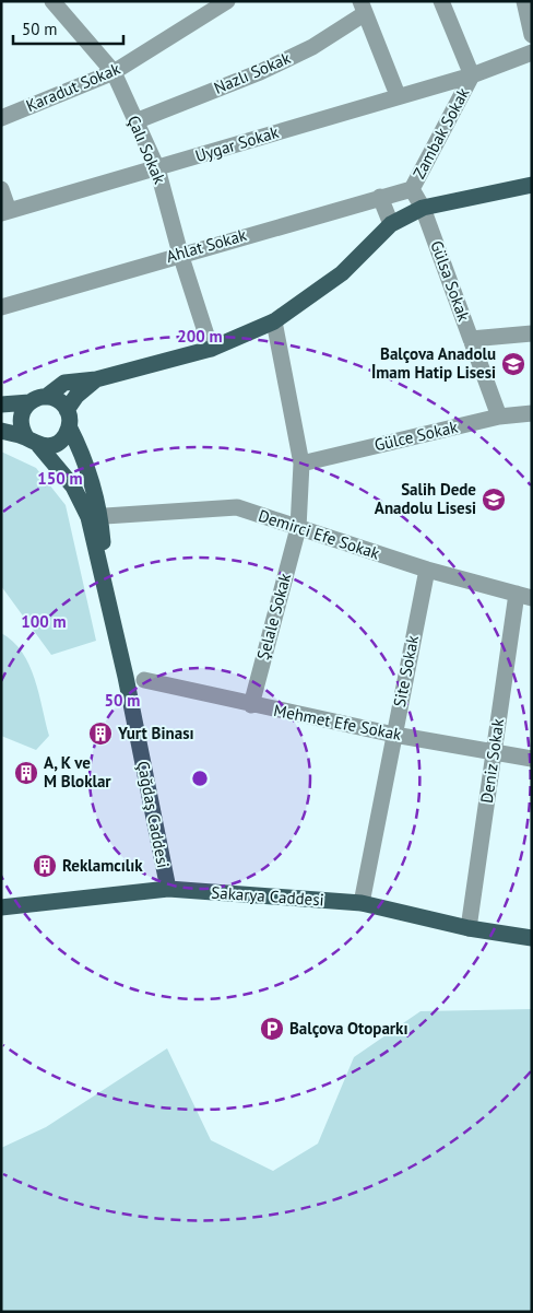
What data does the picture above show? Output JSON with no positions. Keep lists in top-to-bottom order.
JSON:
{
  "streets": {
    "main road": ["Çağdaş Caddesi", "Sakarya Caddesi"],
    "street": [
      "Nazlı Sokak",
      "Karadut Sokak",
      "Zambak Sokak",
      "Uygar Sokak",
      "Çalı Sokak",
      "Ahlat Sokak",
      "Gülsa Sokak",
      "Gülce Sokak",
      "Demirci Efe Sokak",
      "Şelale Sokak",
      "Site Sokak",
      "Mehmet Efe Sokak",
      "Deniz Sokak"
    ]
  },
  "crossings": [
    ["Nazlı Sokak", "Çalı Sokak"],
    ["Karadut Sokak", "Çalı Sokak"],
    ["Zambak Sokak", "Uygar Sokak"],
    ["Zambak Sokak", "Ahlat Sokak"],
    ["Zambak Sokak", "Gülsa Sokak"],
    ["Uygar Sokak", "Çalı Sokak"],
    ["Çalı Sokak", "Ahlat Sokak"],
    ["Ahlat Sokak", "Gülsa Sokak"],
    ["Gülsa Sokak", "Gülce Sokak"],
    ["Demirci Efe Sokak", "Şelale Sokak"],
    ["Demirci Efe Sokak", "Site Sokak"],
    ["Demirci Efe Sokak", "Deniz Sokak"],
    ["Demirci Efe Sokak", "Çağdaş Caddesi"],
    ["Şelale Sokak", "Mehmet Efe Sokak"],
    ["Site Sokak", "Mehmet Efe Sokak"],
    ["Site Sokak", "Sakarya Caddesi"],
    ["Mehmet Efe Sokak", "Deniz Sokak"],
    ["Deniz Sokak", "Sakarya Caddesi"],
    ["Çağdaş Caddesi", "Sakarya Caddesi"]
  ],
  "places": {
    "school or university": ["Balçova Anadolu İmam Hatip Lisesi", "Salih Dede Anadolu Lisesi"],
    "building": ["Yurt Binası", "A, K ve M Bloklar", "Reklamcılık"],
    "parking": ["Balçova Otoparkı"]
  },
  "scale_bar": "50 m",
  "rings": [
    "200 m",
    "150 m",
    "100 m",
    "50 m"
  ]
}
